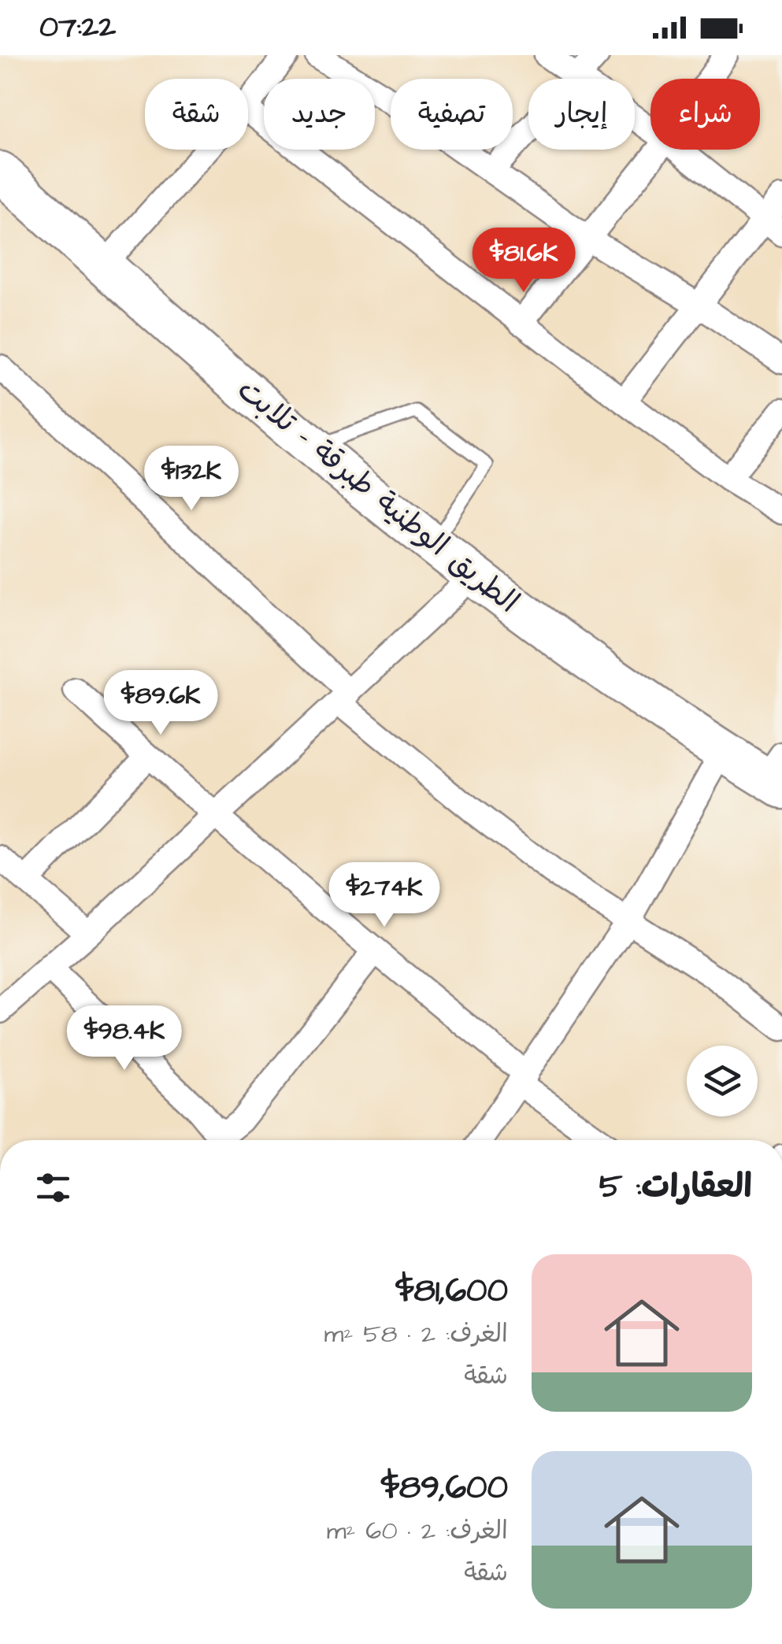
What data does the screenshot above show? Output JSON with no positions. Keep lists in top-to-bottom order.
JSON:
{
  "streets": {
    "main road": ["الطريق الوطنية طبرقة - تلابت"]
  },
  "page": {
    "status": "07:22",
    "chip": [
      "شراء",
      "إيجار",
      "تصفية",
      "جديد",
      "شقة"
    ],
    "price": [
      "$81.6K",
      "$132K",
      "$89.6K",
      "$274K",
      "$98.4K"
    ],
    "heading": "العقارات: 5",
    "list": [
      {
        "name": "$81,600",
        "note": "الغرف: 2 · 58 m² · شقة"
      },
      {
        "name": "$89,600",
        "note": "الغرف: 2 · 60 m² · شقة"
      }
    ]
  }
}
